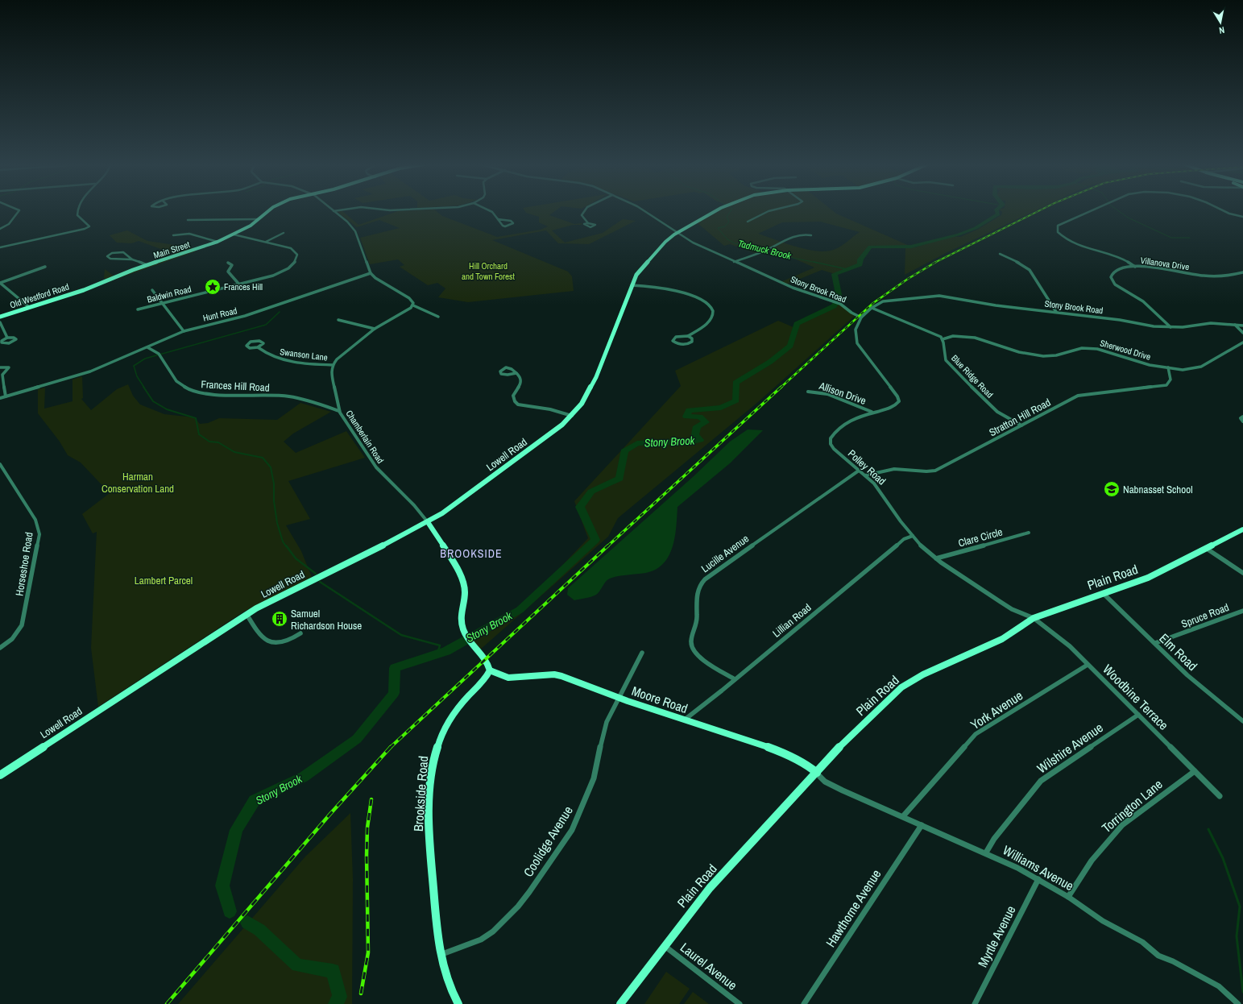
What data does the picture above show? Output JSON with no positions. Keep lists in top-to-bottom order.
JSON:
{
  "streets": {
    "street": [
      "Main Street",
      "Villanova Drive",
      "Stony Brook Road",
      "Baldwin Road",
      "Old Westford Road",
      "Hunt Road",
      "Sherwood Drive",
      "Swanson Lane",
      "Blue Ridge Road",
      "Frances Hill Road",
      "Allison Drive",
      "Stratton Hill Road",
      "Chamberlain Road",
      "Lowell Road",
      "Polley Road",
      "Clare Circle",
      "Lucille Avenue",
      "Horseshoe Road",
      "Plain Road",
      "Spruce Road",
      "Lillian Road",
      "Elm Road",
      "Woodbine Terrace",
      "Moore Road",
      "York Avenue",
      "Wilshire Avenue",
      "Brookside Road",
      "Torrington Lane",
      "Coolidge Avenue",
      "Williams Avenue",
      "Hawthorne Avenue",
      "Myrtle Avenue",
      "Laurel Avenue"
    ]
  },
  "crossings": [
    ["Main Street", "Baldwin Road"],
    ["Main Street", "Old Westford Road"],
    ["Villanova Drive", "Stony Brook Road"],
    ["Stony Brook Road", "Lowell Road"],
    ["Stony Brook Road", "Polley Road"],
    ["Hunt Road", "Frances Hill Road"],
    ["Sherwood Drive", "Blue Ridge Road"],
    ["Sherwood Drive", "Stratton Hill Road"],
    ["Swanson Lane", "Chamberlain Road"],
    ["Blue Ridge Road", "Stratton Hill Road"],
    ["Frances Hill Road", "Chamberlain Road"],
    ["Allison Drive", "Polley Road"],
    ["Stratton Hill Road", "Polley Road"],
    ["Chamberlain Road", "Lowell Road"],
    ["Polley Road", "Clare Circle"],
    ["Polley Road", "Lucille Avenue"],
    ["Polley Road", "Plain Road"],
    ["Polley Road", "Lillian Road"],
    ["Polley Road", "Woodbine Terrace"],
    ["Lucille Avenue", "Lillian Road"],
    ["Plain Road", "Elm Road"],
    ["Plain Road", "Woodbine Terrace"],
    ["Plain Road", "Moore Road"],
    ["Plain Road", "Williams Avenue"],
    ["Plain Road", "Laurel Avenue"],
    ["Spruce Road", "Elm Road"],
    ["Lillian Road", "Moore Road"],
    ["Woodbine Terrace", "York Avenue"],
    ["Woodbine Terrace", "Wilshire Avenue"],
    ["Woodbine Terrace", "Torrington Lane"],
    ["Moore Road", "Brookside Road"],
    ["Moore Road", "Coolidge Avenue"],
    ["Moore Road", "Williams Avenue"],
    ["York Avenue", "Williams Avenue"],
    ["Wilshire Avenue", "Williams Avenue"],
    ["Brookside Road", "Coolidge Avenue"],
    ["Torrington Lane", "Williams Avenue"],
    ["Williams Avenue", "Hawthorne Avenue"],
    ["Williams Avenue", "Myrtle Avenue"]
  ],
  "districts": ["BROOKSIDE"],
  "water": ["Tadmuck Brook", "Stony Brook"],
  "parks": ["Hill Orchard and Town Forest", "Harman Conservation Land", "Lambert Parcel"],
  "places": {
    "place": ["Frances Hill"],
    "school or university": ["Nabnasset School"],
    "building": ["Samuel Richardson House"]
  },
  "north": "bottom"
}
